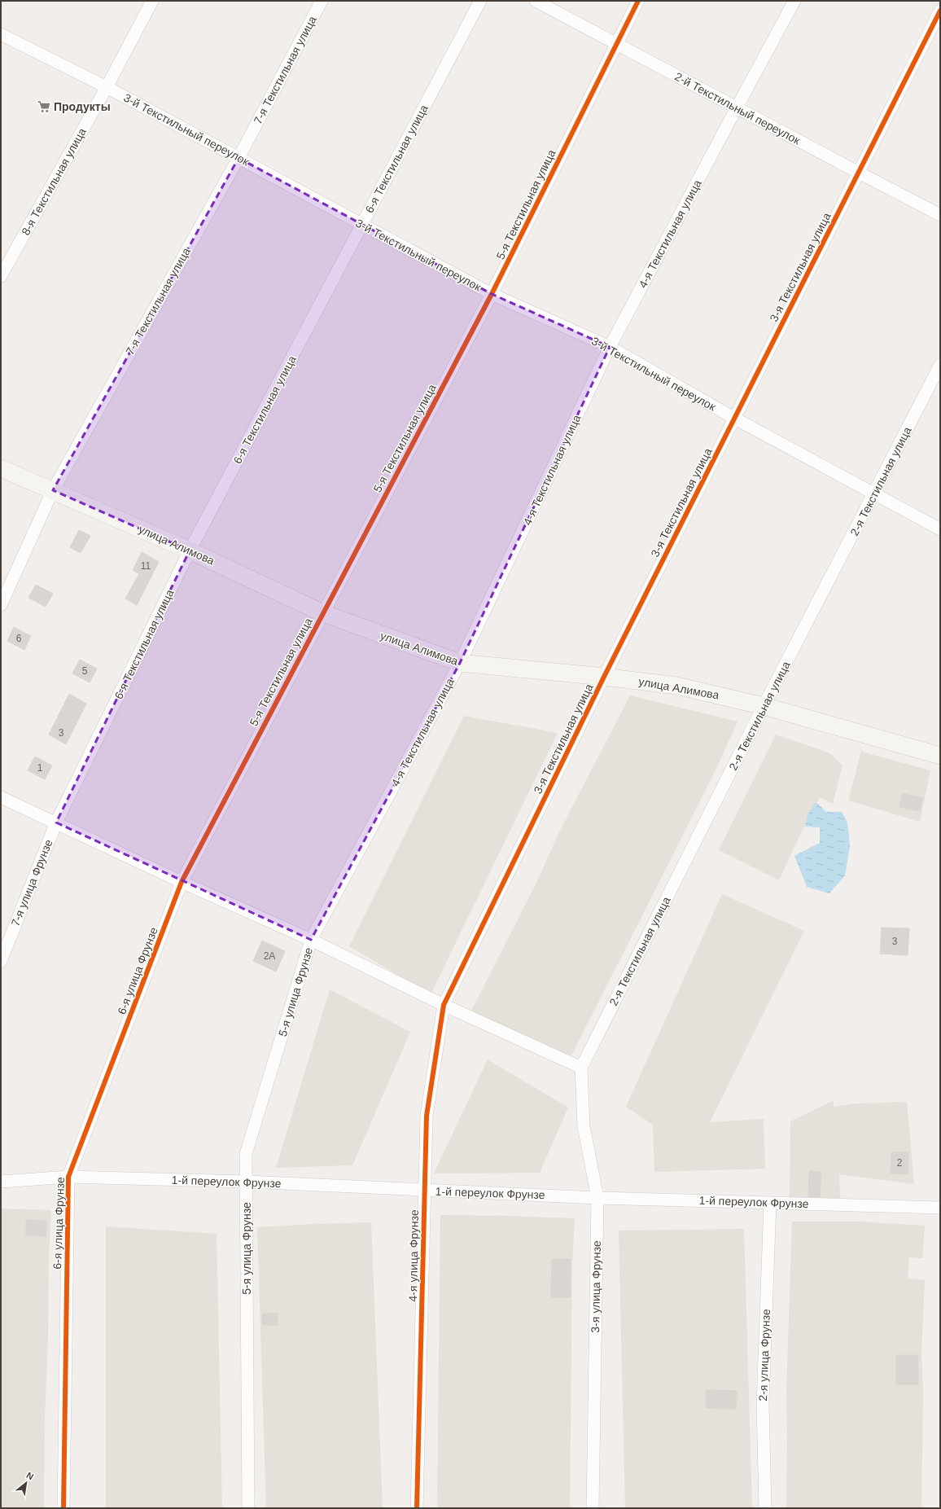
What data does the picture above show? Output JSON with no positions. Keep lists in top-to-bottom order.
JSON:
{
  "streets": {
    "street": [
      "7-я Текстильная улица",
      "2-й Текстильный переулок",
      "3-й Текстильный переулок",
      "6-я Текстильная улица",
      "8-я Текстильная улица",
      "5-я Текстильная улица",
      "4-я Текстильная улица",
      "3-я Текстильная улица",
      "2-я Текстильная улица",
      "улица Алимова",
      "7-я улица Фрунзе",
      "6-я улица Фрунзе",
      "5-я улица Фрунзе",
      "1-й переулок Фрунзе",
      "4-я улица Фрунзе",
      "3-я улица Фрунзе",
      "2-я улица Фрунзе"
    ]
  },
  "crossings": [
    ["7-я Текстильная улица", "3-й Текстильный переулок"],
    ["7-я Текстильная улица", "улица Алимова"],
    ["2-й Текстильный переулок", "5-я Текстильная улица"],
    ["2-й Текстильный переулок", "4-я Текстильная улица"],
    ["2-й Текстильный переулок", "3-я Текстильная улица"],
    ["3-й Текстильный переулок", "6-я Текстильная улица"],
    ["3-й Текстильный переулок", "8-я Текстильная улица"],
    ["3-й Текстильный переулок", "5-я Текстильная улица"],
    ["3-й Текстильный переулок", "4-я Текстильная улица"],
    ["3-й Текстильный переулок", "3-я Текстильная улица"],
    ["3-й Текстильный переулок", "2-я Текстильная улица"],
    ["6-я Текстильная улица", "улица Алимова"],
    ["6-я Текстильная улица", "7-я улица Фрунзе"],
    ["5-я Текстильная улица", "улица Алимова"],
    ["5-я Текстильная улица", "6-я улица Фрунзе"],
    ["4-я Текстильная улица", "улица Алимова"],
    ["4-я Текстильная улица", "5-я улица Фрунзе"],
    ["3-я Текстильная улица", "улица Алимова"],
    ["3-я Текстильная улица", "4-я улица Фрунзе"],
    ["2-я Текстильная улица", "улица Алимова"],
    ["2-я Текстильная улица", "3-я улица Фрунзе"],
    ["6-я улица Фрунзе", "1-й переулок Фрунзе"],
    ["5-я улица Фрунзе", "1-й переулок Фрунзе"],
    ["1-й переулок Фрунзе", "4-я улица Фрунзе"],
    ["1-й переулок Фрунзе", "3-я улица Фрунзе"],
    ["1-й переулок Фрунзе", "2-я улица Фрунзе"]
  ],
  "places": {
    "supermarket": ["Продукты"]
  },
  "house_numbers": [
    "11",
    "6",
    "5",
    "3",
    "1",
    "3",
    "2А",
    "2"
  ],
  "north": "top right"
}
